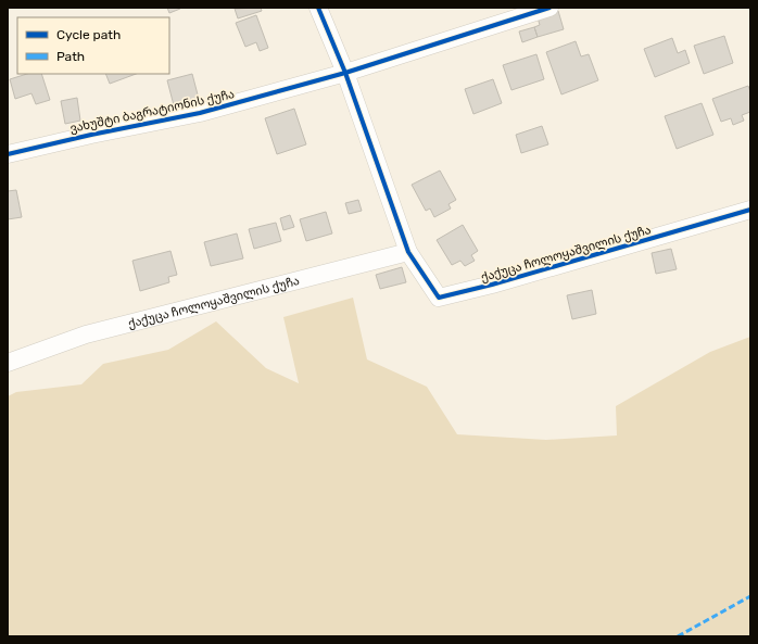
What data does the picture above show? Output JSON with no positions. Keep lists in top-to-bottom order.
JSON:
{
  "streets": {
    "street": ["ვახუშტი ბაგრატიონის ქუჩა", "ქაქუცა ჩოლოყაშვილის ქუჩა"]
  },
  "legend": ["Cycle path", "Path"]
}
